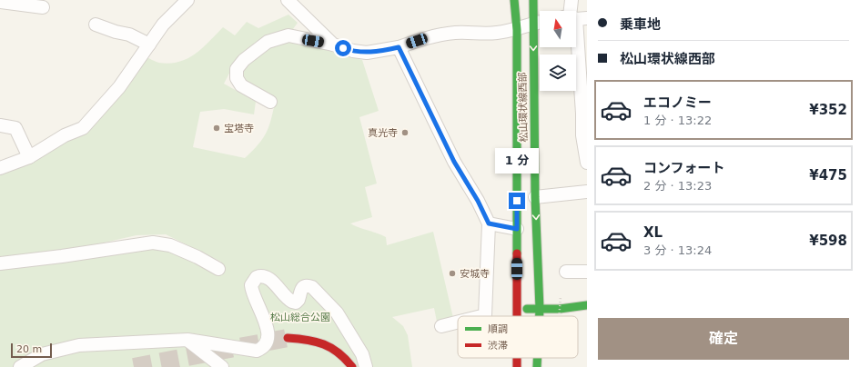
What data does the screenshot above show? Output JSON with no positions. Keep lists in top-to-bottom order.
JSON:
{
  "streets": {
    "street": ["松山環状線西部"]
  },
  "parks": ["松山総合公園"],
  "places": ["宝塔寺", "真光寺", "安城寺"],
  "legend": ["順調", "渋滞"],
  "scale_bar": "20 m",
  "north": "top",
  "page": {
    "banner": ["乗車地", "松山環状線西部"],
    "list": [
      {
        "name": "エコノミー",
        "note": "1 分 · 13:22",
        "value": "¥352"
      },
      {
        "name": "コンフォート",
        "note": "2 分 · 13:23",
        "value": "¥475"
      },
      {
        "name": "XL",
        "note": "3 分 · 13:24",
        "value": "¥598"
      }
    ],
    "bubble": "1 分",
    "buttons": "確定",
    "scale": "20 m"
  }
}
